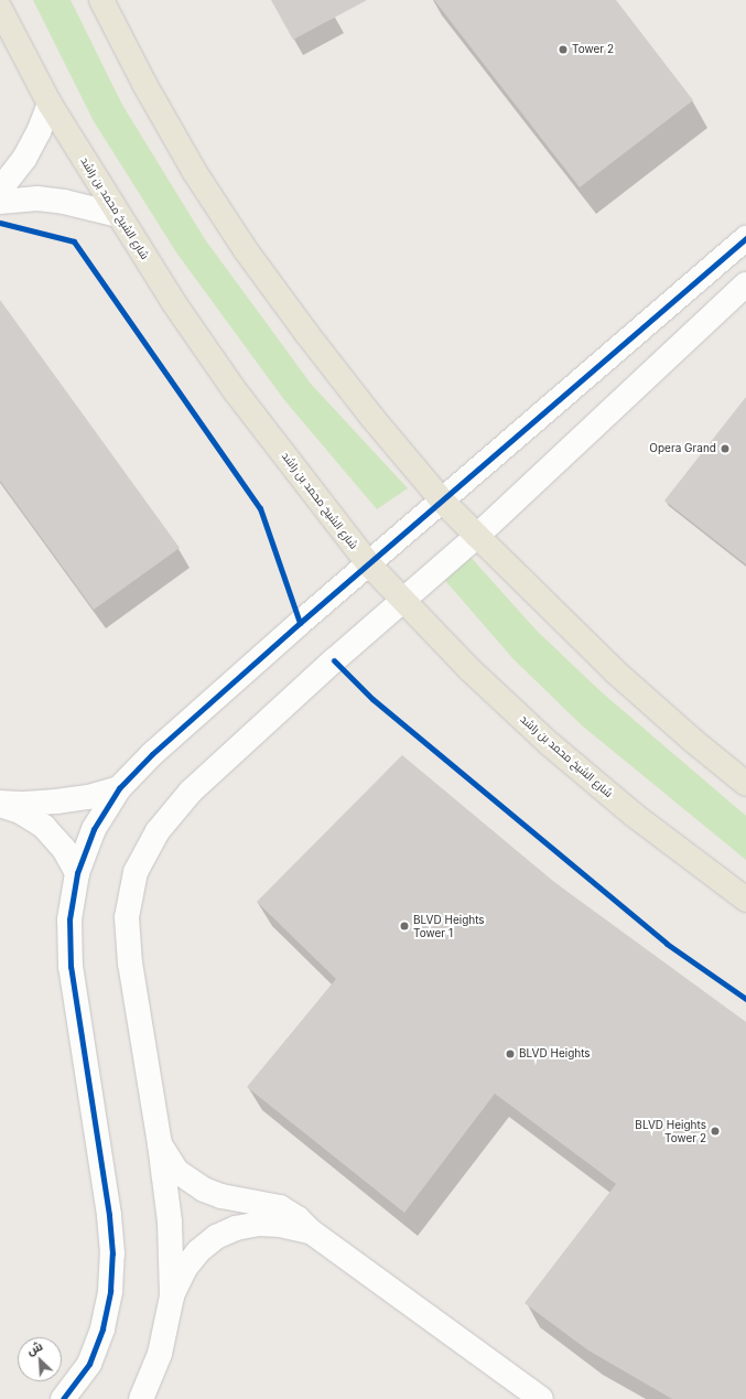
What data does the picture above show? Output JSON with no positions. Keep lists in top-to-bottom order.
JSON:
{
  "streets": {
    "main road": ["شارع الشيخ محمد بن راشد"]
  },
  "places": [
    "Tower 2",
    "Opera Grand",
    "BLVD Heights Tower 1",
    "BLVD Heights",
    "BLVD Heights Tower 2"
  ],
  "north": "top left"
}
